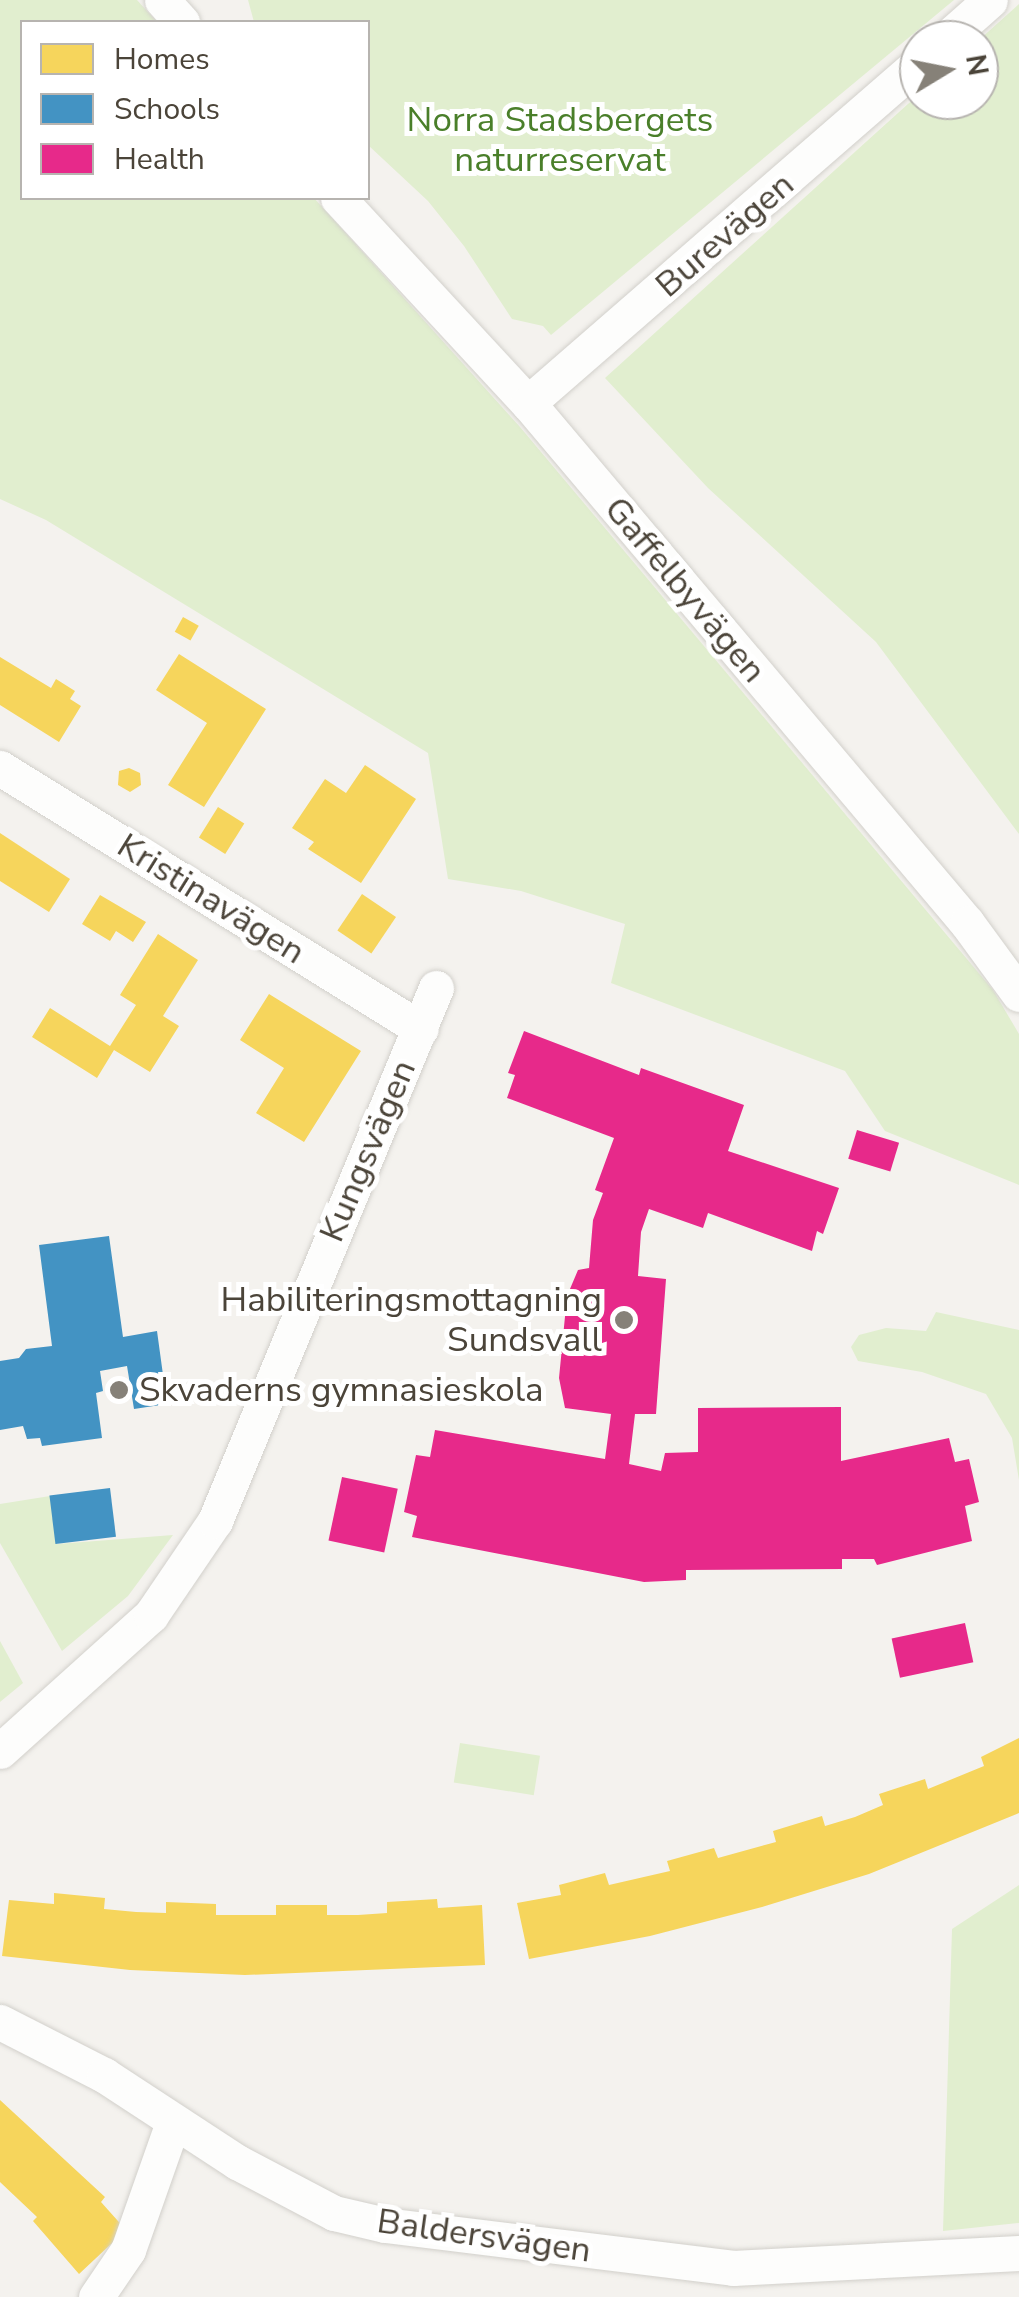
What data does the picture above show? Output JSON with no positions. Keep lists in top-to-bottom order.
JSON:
{
  "streets": {
    "street": [
      "Burevägen",
      "Gaffelbyvägen",
      "Kristinavägen",
      "Kungsvägen",
      "Baldersvägen"
    ]
  },
  "crossings": [
    ["Burevägen", "Gaffelbyvägen"],
    ["Kristinavägen", "Kungsvägen"]
  ],
  "parks": ["Norra Stadsbergets naturreservat"],
  "places": ["Habiliteringsmottagning Sundsvall", "Skvaderns gymnasieskola"],
  "legend": ["Homes", "Schools", "Health"],
  "north": "right"
}
